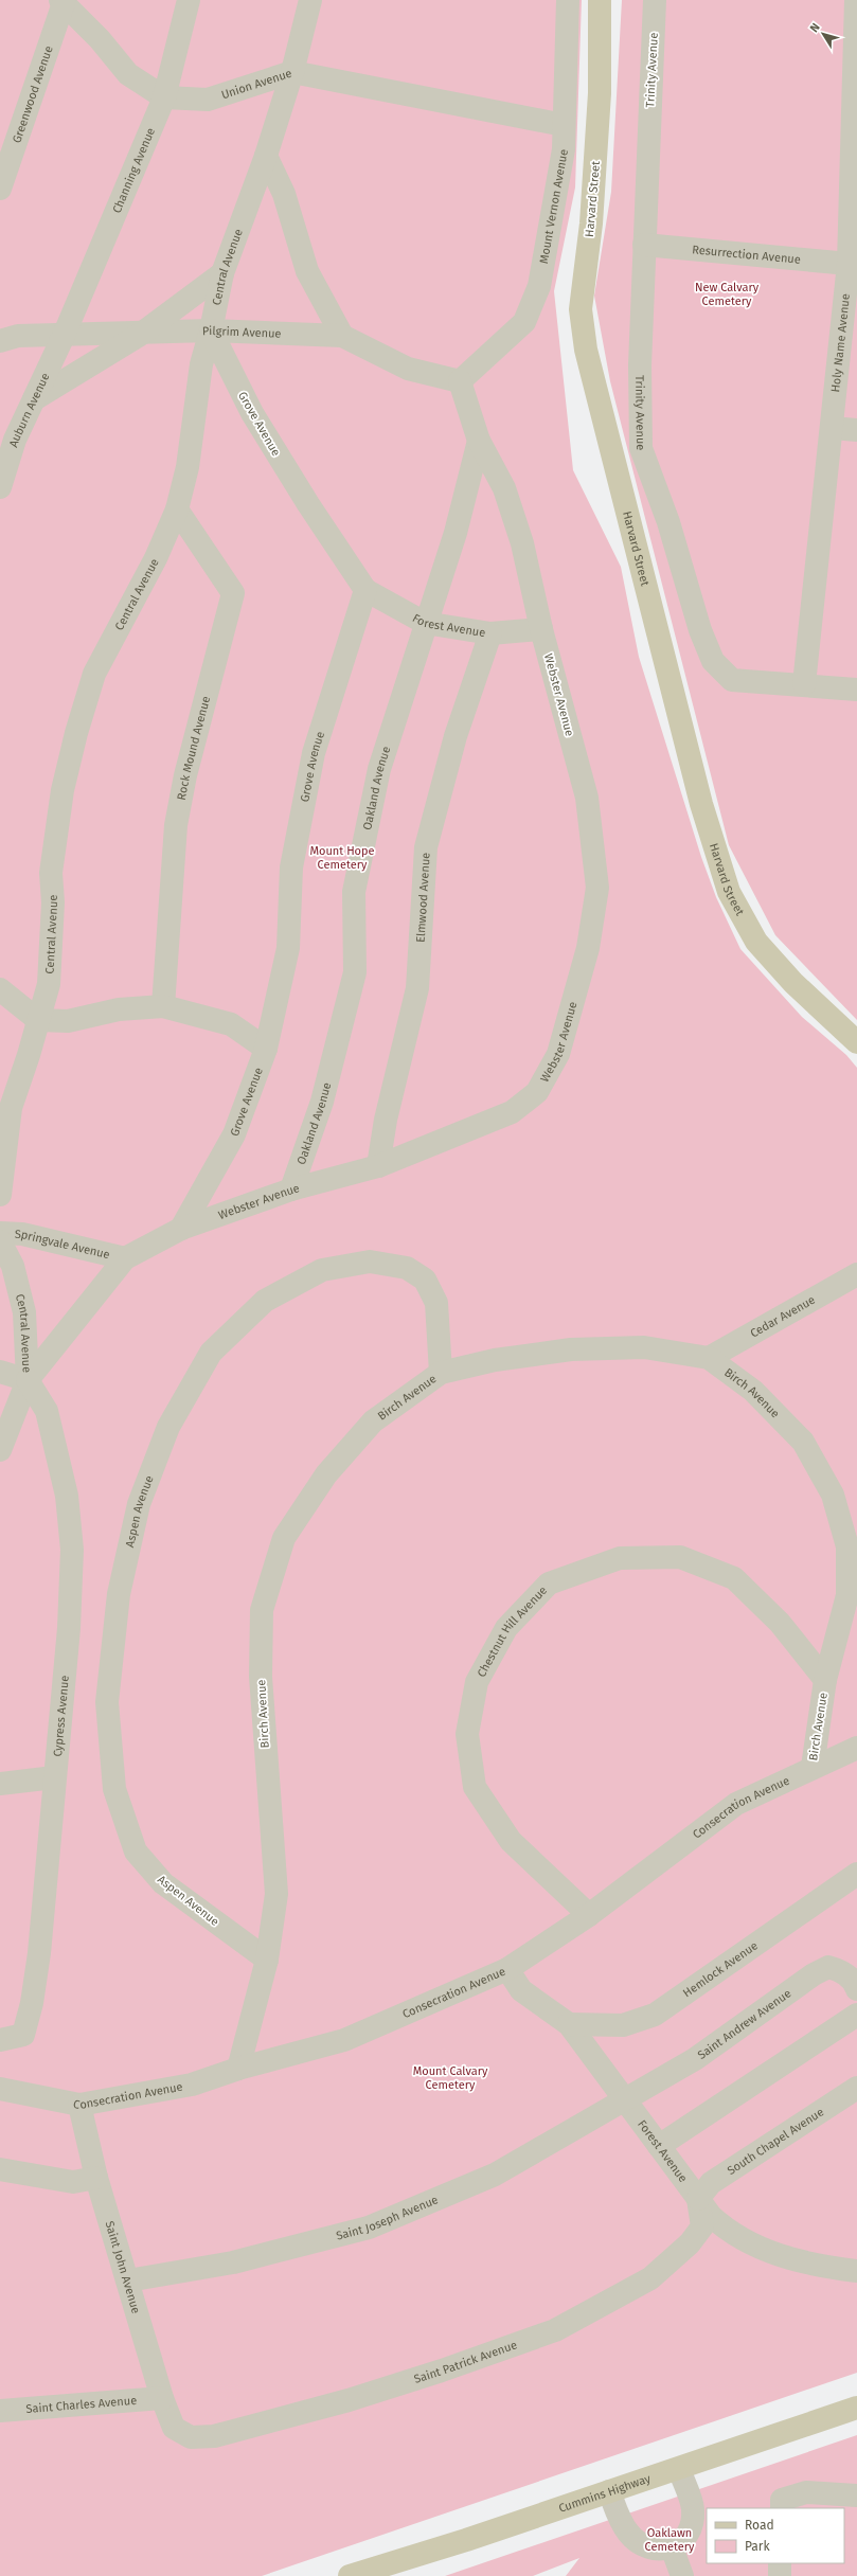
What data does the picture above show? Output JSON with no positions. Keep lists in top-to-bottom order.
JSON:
{
  "streets": {
    "main road": ["Harvard Street", "Cummins Highway"],
    "lane": [
      "Trinity Avenue",
      "Union Avenue",
      "Greenwood Avenue",
      "Channing Avenue",
      "Mount Vernon Avenue",
      "Resurrection Avenue",
      "Central Avenue",
      "Pilgrim Avenue",
      "Holy Name Avenue",
      "Auburn Avenue",
      "Grove Avenue",
      "Forest Avenue",
      "Webster Avenue",
      "Rock Mound Avenue",
      "Oakland Avenue",
      "Elmwood Avenue",
      "Springvale Avenue",
      "Cedar Avenue",
      "Birch Avenue",
      "Aspen Avenue",
      "Chestnut Hill Avenue",
      "Cypress Avenue",
      "Consecration Avenue",
      "Hemlock Avenue",
      "Saint Andrew Avenue",
      "South Chapel Avenue",
      "Saint Joseph Avenue",
      "Saint John Avenue",
      "Saint Patrick Avenue",
      "Saint Charles Avenue"
    ]
  },
  "crossings": [
    ["Trinity Avenue", "Resurrection Avenue"],
    ["Trinity Avenue", "Holy Name Avenue"],
    ["Union Avenue", "Channing Avenue"],
    ["Union Avenue", "Mount Vernon Avenue"],
    ["Union Avenue", "Central Avenue"],
    ["Channing Avenue", "Pilgrim Avenue"],
    ["Channing Avenue", "Auburn Avenue"],
    ["Mount Vernon Avenue", "Pilgrim Avenue"],
    ["Mount Vernon Avenue", "Webster Avenue"],
    ["Resurrection Avenue", "Holy Name Avenue"],
    ["Central Avenue", "Pilgrim Avenue"],
    ["Central Avenue", "Grove Avenue"],
    ["Central Avenue", "Webster Avenue"],
    ["Central Avenue", "Rock Mound Avenue"],
    ["Central Avenue", "Cypress Avenue"],
    ["Pilgrim Avenue", "Auburn Avenue"],
    ["Pilgrim Avenue", "Grove Avenue"],
    ["Pilgrim Avenue", "Webster Avenue"],
    ["Grove Avenue", "Forest Avenue"],
    ["Grove Avenue", "Webster Avenue"],
    ["Forest Avenue", "Webster Avenue"],
    ["Forest Avenue", "Oakland Avenue"],
    ["Forest Avenue", "Elmwood Avenue"],
    ["Forest Avenue", "Consecration Avenue"],
    ["Forest Avenue", "Hemlock Avenue"],
    ["Forest Avenue", "Saint Andrew Avenue"],
    ["Forest Avenue", "South Chapel Avenue"],
    ["Forest Avenue", "Saint Joseph Avenue"],
    ["Forest Avenue", "Saint Patrick Avenue"],
    ["Webster Avenue", "Oakland Avenue"],
    ["Webster Avenue", "Elmwood Avenue"],
    ["Webster Avenue", "Springvale Avenue"],
    ["Webster Avenue", "Cypress Avenue"],
    ["Cedar Avenue", "Birch Avenue"],
    ["Birch Avenue", "Aspen Avenue"],
    ["Birch Avenue", "Chestnut Hill Avenue"],
    ["Birch Avenue", "Consecration Avenue"],
    ["Chestnut Hill Avenue", "Consecration Avenue"],
    ["Consecration Avenue", "Saint John Avenue"],
    ["Saint Andrew Avenue", "Saint Joseph Avenue"],
    ["South Chapel Avenue", "Saint Patrick Avenue"],
    ["Saint Joseph Avenue", "Saint John Avenue"],
    ["Saint John Avenue", "Saint Patrick Avenue"],
    ["Saint John Avenue", "Saint Charles Avenue"]
  ],
  "parks": [
    "New Calvary Cemetery",
    "Mount Hope Cemetery",
    "Mount Calvary Cemetery",
    "Oaklawn Cemetery"
  ],
  "legend": ["Road", "Park"],
  "north": "top left"
}
